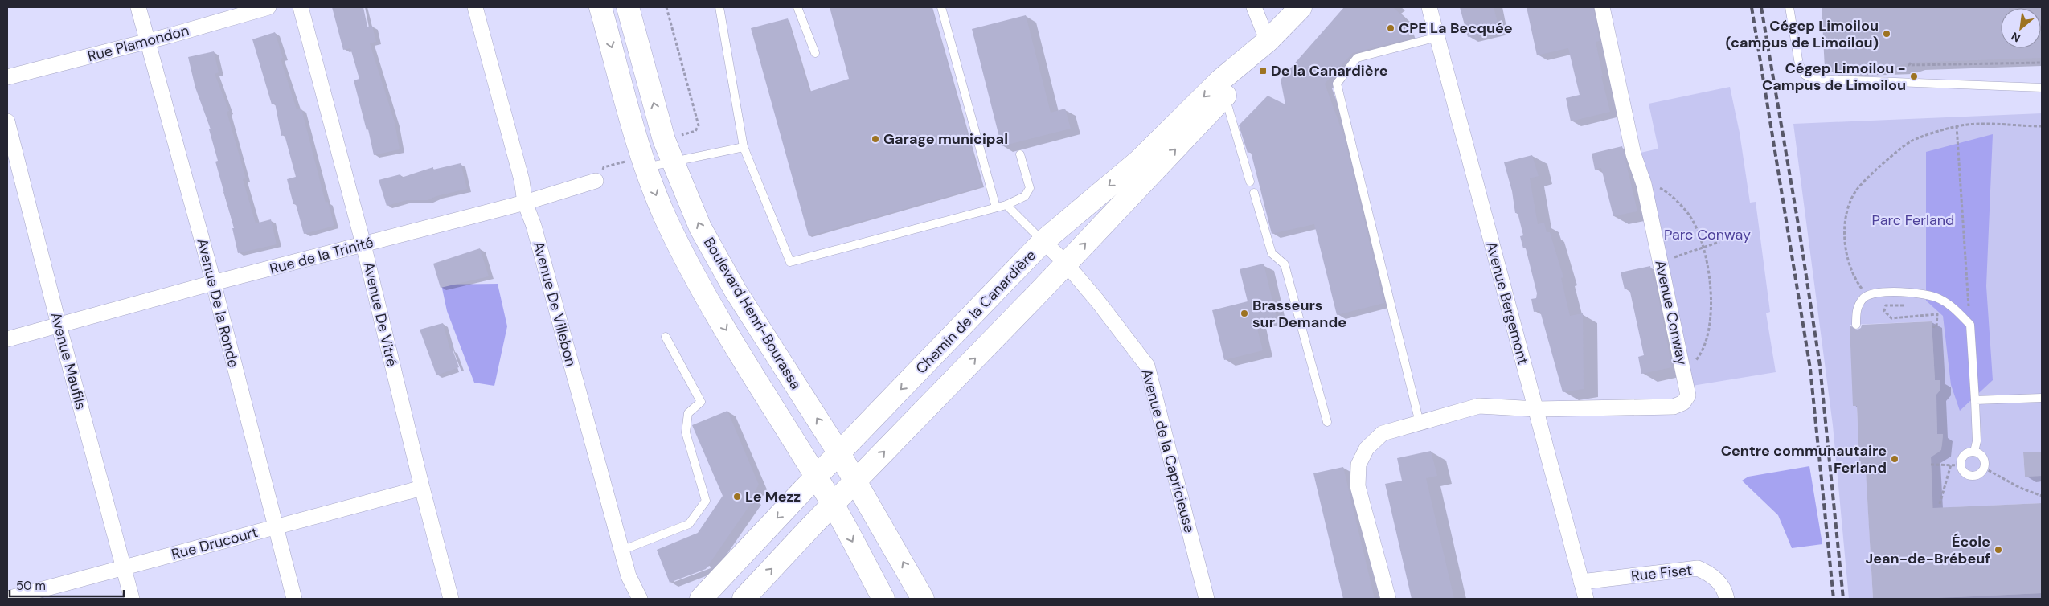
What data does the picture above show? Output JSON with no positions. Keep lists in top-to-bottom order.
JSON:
{
  "streets": {
    "main road": ["Chemin de la Canardière", "Boulevard Henri-Bourassa"],
    "street": [
      "Rue Plamondon",
      "Rue de la Trinité",
      "Avenue De la Ronde",
      "Avenue Bergemont",
      "Avenue De Villebon",
      "Avenue Conway",
      "Avenue De Vitré",
      "Avenue Maufils",
      "Avenue de la Capricieuse",
      "Rue Drucourt",
      "Rue Fiset"
    ]
  },
  "crossings": [
    ["Rue Plamondon", "Avenue De la Ronde"],
    ["Rue de la Trinité", "Avenue De la Ronde"],
    ["Rue de la Trinité", "Avenue De Villebon"],
    ["Rue de la Trinité", "Avenue De Vitré"],
    ["Rue de la Trinité", "Avenue Maufils"],
    ["Avenue De la Ronde", "Rue Drucourt"],
    ["Avenue Bergemont", "Avenue Conway"],
    ["Avenue Bergemont", "Rue Fiset"],
    ["Chemin de la Canardière", "Boulevard Henri-Bourassa"],
    ["Chemin de la Canardière", "Avenue de la Capricieuse"],
    ["Avenue De Vitré", "Rue Drucourt"],
    ["Avenue Maufils", "Rue Drucourt"]
  ],
  "parks": ["Parc Ferland", "Parc Conway"],
  "places": {
    "other": [
      "CPE La Becquée",
      "Cégep Limoilou (campus de Limoilou)",
      "Cégep Limoilou - Campus de Limoilou",
      "Garage municipal",
      "Brasseurs sur Demande",
      "Centre communautaire Ferland",
      "Le Mezz",
      "École Jean-de-Brébeuf"
    ],
    "transit": ["De la Canardière"]
  },
  "scale_bar": "50 m",
  "north": "bottom left"
}
